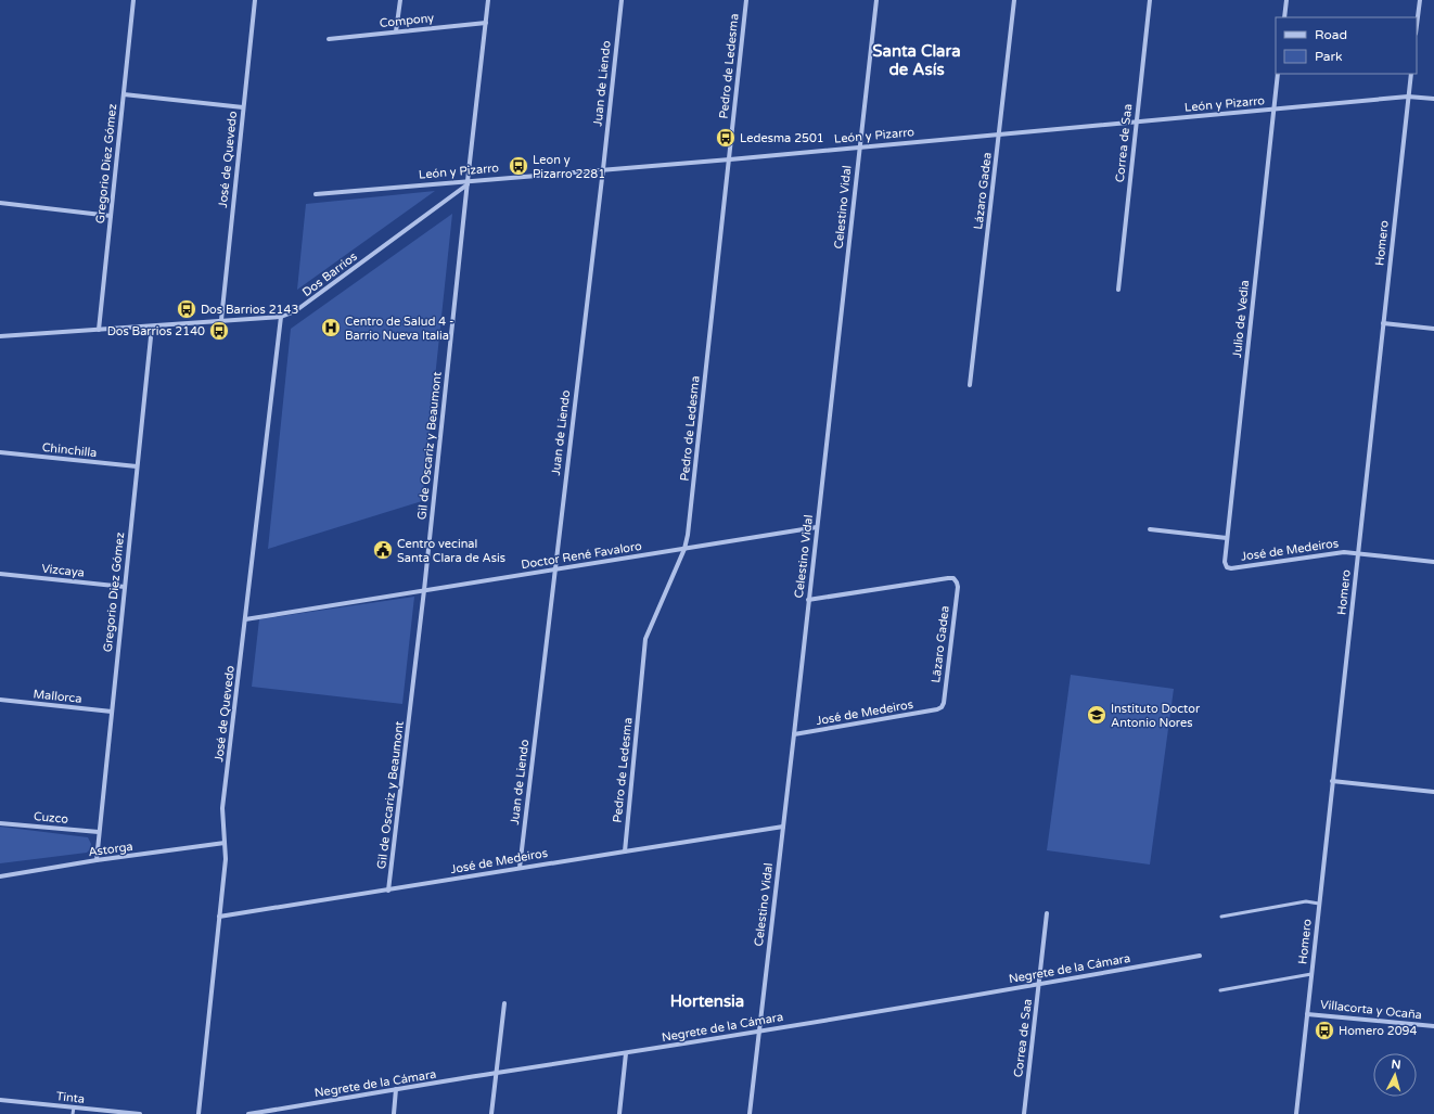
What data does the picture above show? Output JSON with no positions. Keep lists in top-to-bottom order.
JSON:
{
  "streets": {
    "street": [
      "Compony",
      "Pedro de Ledesma",
      "Juan de Liendo",
      "León y Pizarro",
      "Correa de Saa",
      "José de Quevedo",
      "Gregorio Diez Gómez",
      "Lázaro Gadea",
      "Celestino Vidal",
      "Homero",
      "Dos Barrios",
      "Julio de Vedia",
      "Gil de Oscariz y Beaumont",
      "Chinchilla",
      "José de Medeiros",
      "Doctor René Favaloro",
      "Vizcaya",
      "Läzaro Gadea",
      "Mallorca",
      "Cuzco",
      "Astorga",
      "Negrete de la Cámara",
      "Villacorta y Ocaña",
      "Tinta"
    ]
  },
  "crossings": [
    ["Compony", "Gil de Oscariz y Beaumont"],
    ["Pedro de Ledesma", "León y Pizarro"],
    ["Pedro de Ledesma", "José de Medeiros"],
    ["Pedro de Ledesma", "Doctor René Favaloro"],
    ["Juan de Liendo", "León y Pizarro"],
    ["Juan de Liendo", "José de Medeiros"],
    ["Juan de Liendo", "Doctor René Favaloro"],
    ["León y Pizarro", "Correa de Saa"],
    ["León y Pizarro", "Lázaro Gadea"],
    ["León y Pizarro", "Celestino Vidal"],
    ["León y Pizarro", "Homero"],
    ["León y Pizarro", "Dos Barrios"],
    ["León y Pizarro", "Julio de Vedia"],
    ["León y Pizarro", "Gil de Oscariz y Beaumont"],
    ["Correa de Saa", "Negrete de la Cámara"],
    ["José de Quevedo", "Dos Barrios"],
    ["José de Quevedo", "José de Medeiros"],
    ["José de Quevedo", "Doctor René Favaloro"],
    ["José de Quevedo", "Astorga"],
    ["Gregorio Diez Gómez", "Dos Barrios"],
    ["Gregorio Diez Gómez", "Chinchilla"],
    ["Gregorio Diez Gómez", "Vizcaya"],
    ["Gregorio Diez Gómez", "Mallorca"],
    ["Gregorio Diez Gómez", "Cuzco"],
    ["Gregorio Diez Gómez", "Astorga"],
    ["Celestino Vidal", "José de Medeiros"],
    ["Celestino Vidal", "Doctor René Favaloro"],
    ["Celestino Vidal", "Läzaro Gadea"],
    ["Celestino Vidal", "Negrete de la Cámara"],
    ["Homero", "José de Medeiros"],
    ["Homero", "Villacorta y Ocaña"],
    ["Dos Barrios", "Gil de Oscariz y Beaumont"],
    ["Julio de Vedia", "José de Medeiros"],
    ["Gil de Oscariz y Beaumont", "José de Medeiros"],
    ["Gil de Oscariz y Beaumont", "Doctor René Favaloro"],
    ["José de Medeiros", "Läzaro Gadea"]
  ],
  "districts": ["Santa Clara de Asís", "Hortensia"],
  "places": {
    "bus stop": [
      "Ledesma 2501",
      "Leon y Pizarro 2281",
      "Dos Barrios 2143",
      "Dos Barrios 2140",
      "Homero 2094"
    ],
    "hospital": ["Centro de Salud 4 - Barrio Nueva Italia"],
    "public building": ["Centro vecinal Santa Clara de Asis"],
    "school or university": ["Instituto Doctor Antonio Nores"]
  },
  "legend": ["Road", "Park"],
  "north": "top"
}
